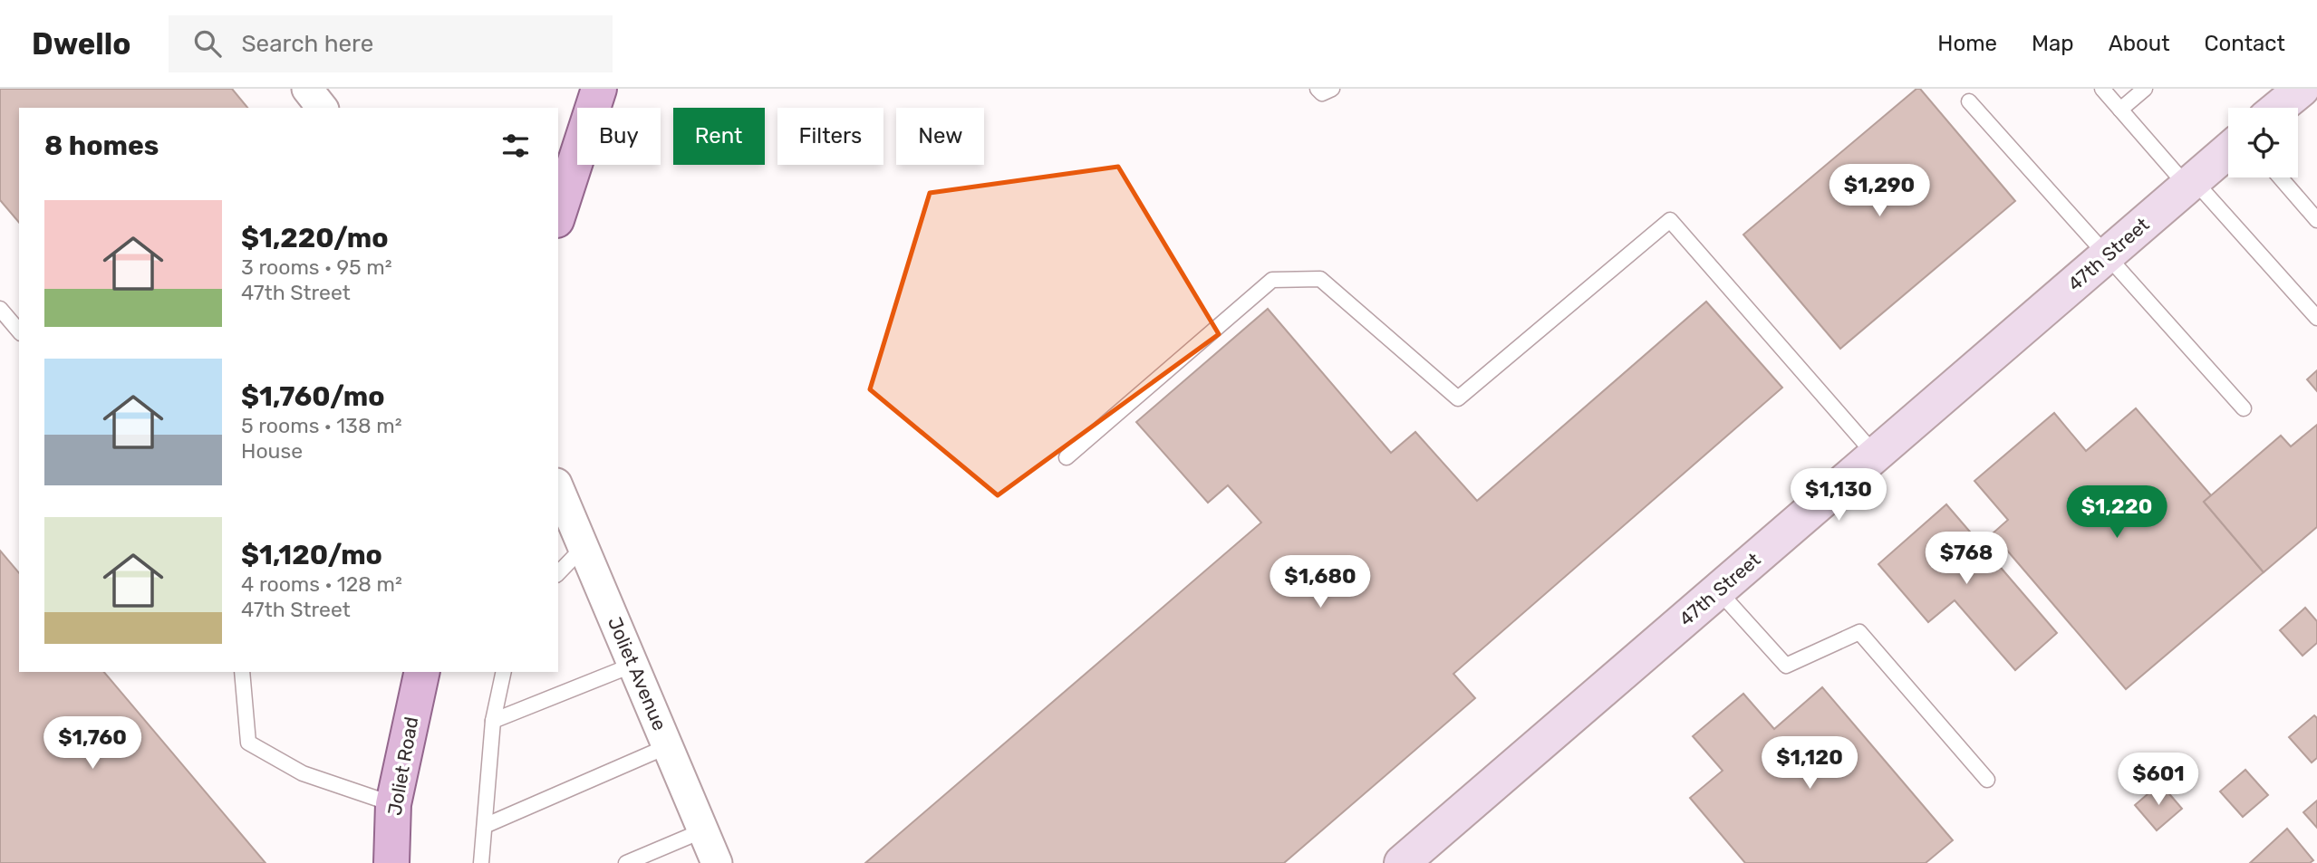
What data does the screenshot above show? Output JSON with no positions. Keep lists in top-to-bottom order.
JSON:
{
  "streets": {
    "main road": ["47th Street", "Joliet Road"],
    "street": ["Joliet Avenue"]
  },
  "page": {
    "header": "Dwello",
    "search": "Search here",
    "nav": [
      "Home",
      "Map",
      "About",
      "Contact"
    ],
    "chip": [
      "Buy",
      "Rent",
      "Filters",
      "New"
    ],
    "heading": "8 homes",
    "price": [
      "$1,290",
      "$1,130",
      "$1,220",
      "$768",
      "$1,680",
      "$1,760",
      "$1,120",
      "$601"
    ],
    "list": [
      {
        "name": "$1,220/mo",
        "note": "3 rooms · 95 m² · 47th Street"
      },
      {
        "name": "$1,760/mo",
        "note": "5 rooms · 138 m² · House"
      },
      {
        "name": "$1,120/mo",
        "note": "4 rooms · 128 m² · 47th Street"
      }
    ]
  }
}
